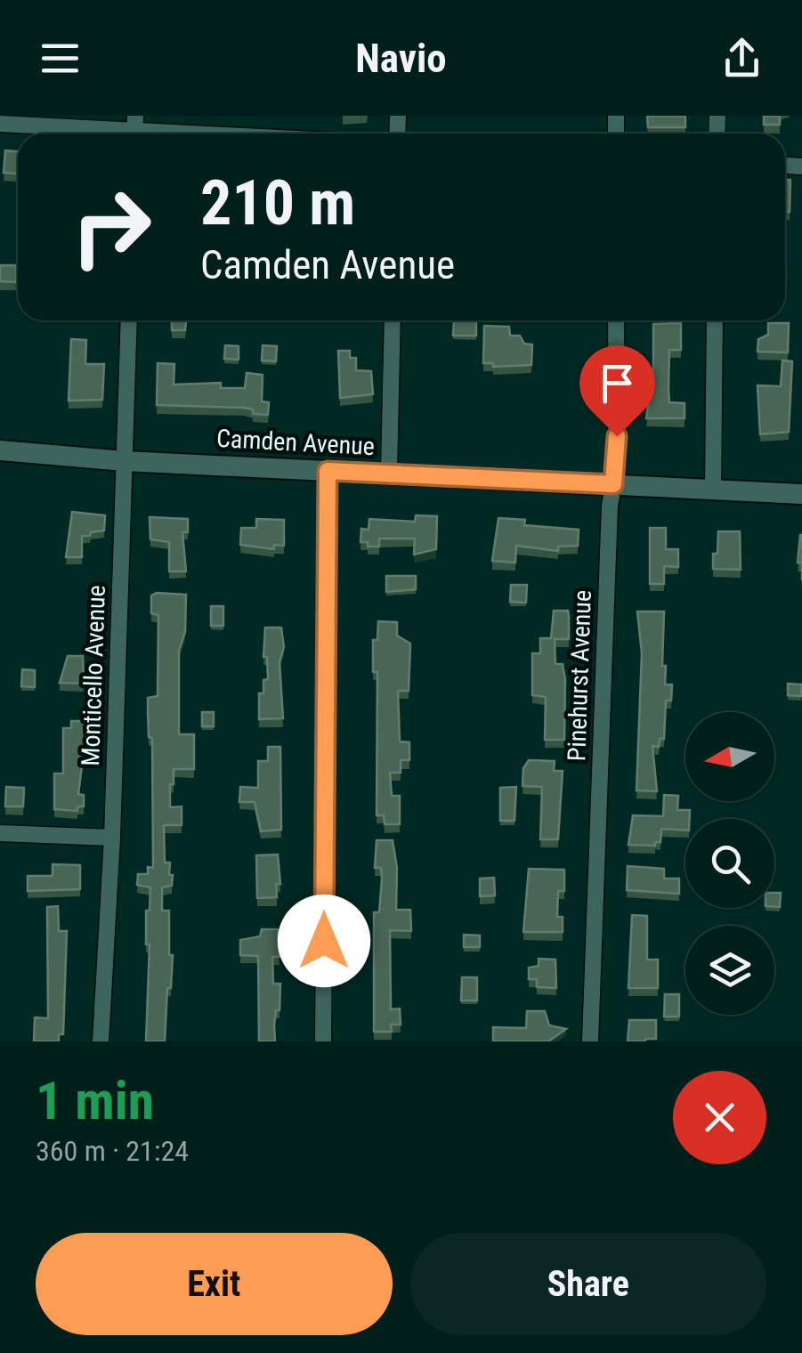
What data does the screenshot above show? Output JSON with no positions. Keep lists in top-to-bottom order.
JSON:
{
  "streets": {
    "street": ["Camden Avenue", "Monticello Avenue", "Pinehurst Avenue"]
  },
  "crossings": [
    ["Camden Avenue", "Monticello Avenue"],
    ["Camden Avenue", "Pinehurst Avenue"]
  ],
  "north": "left",
  "page": {
    "header": "Navio",
    "turn": ["210 m", "Camden Avenue"],
    "heading": ["1 min", "360 m · 21:24"],
    "buttons": ["Exit", "Share"]
  }
}
